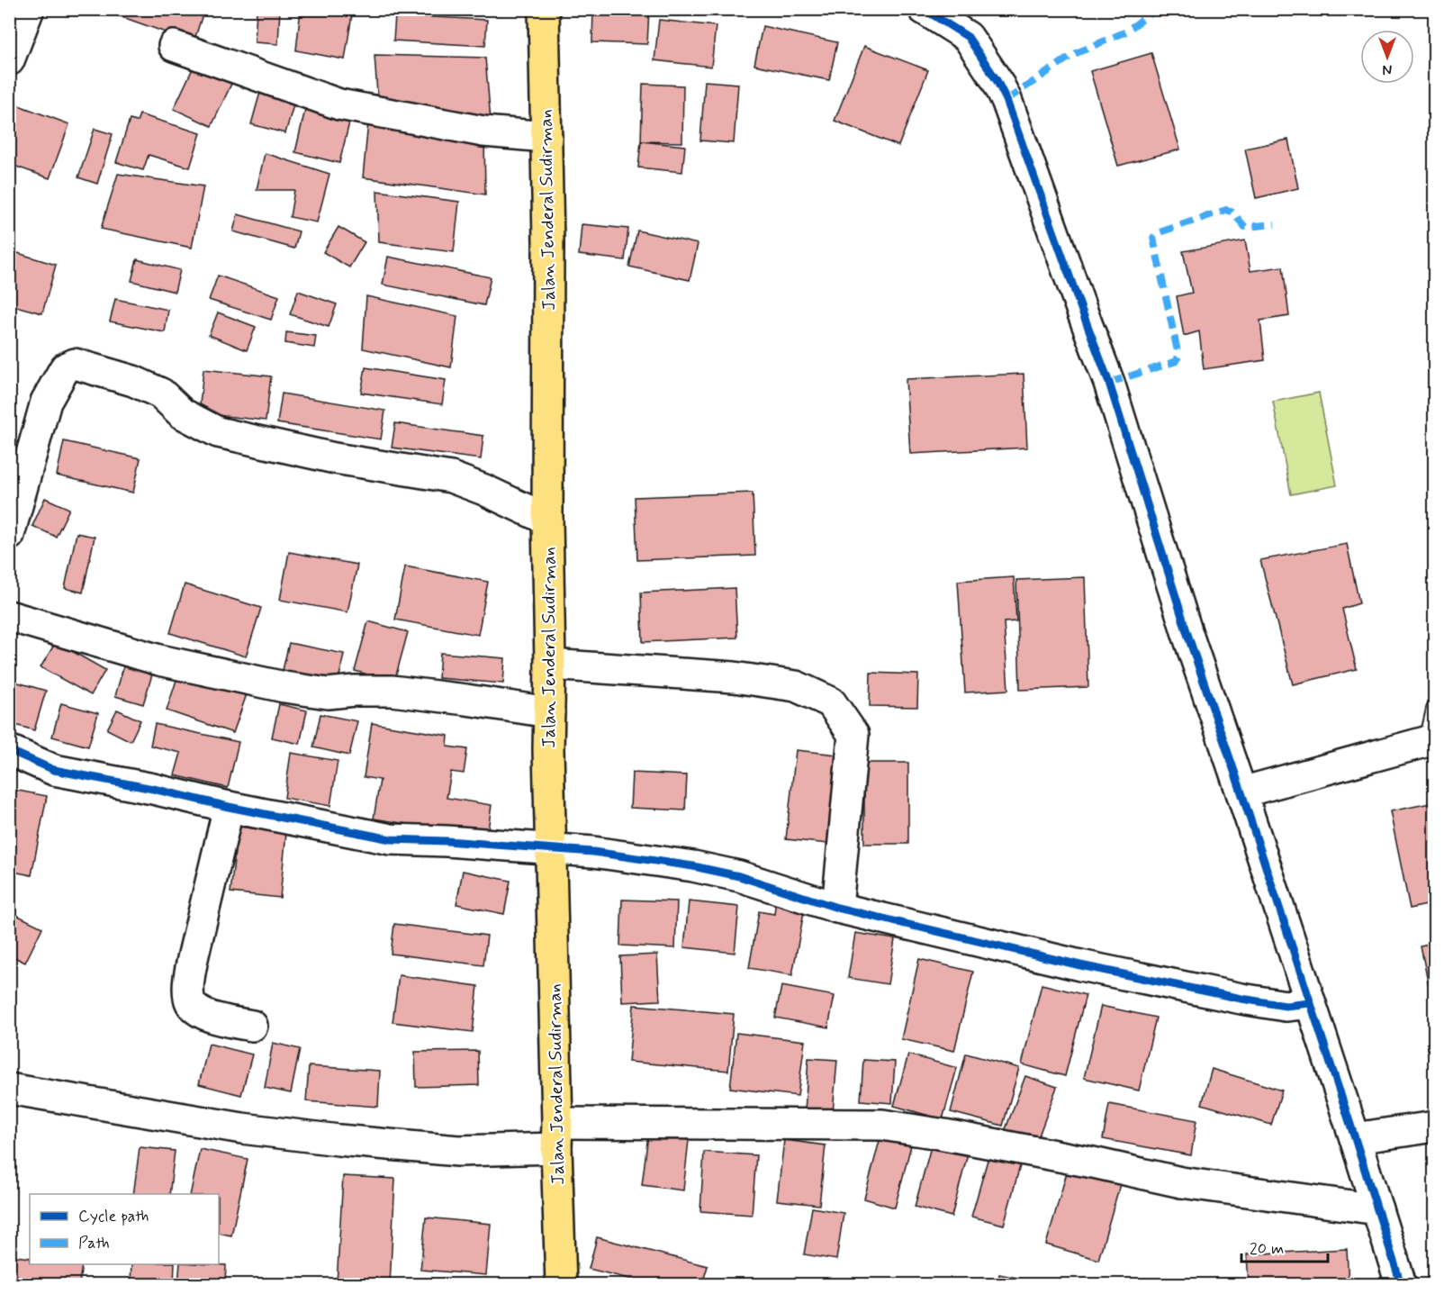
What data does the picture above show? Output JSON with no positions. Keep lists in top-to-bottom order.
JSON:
{
  "streets": {
    "highway": ["Jalan Jenderal Sudirman"]
  },
  "legend": ["Cycle path", "Path"],
  "scale_bar": "20 m",
  "north": "bottom"
}
